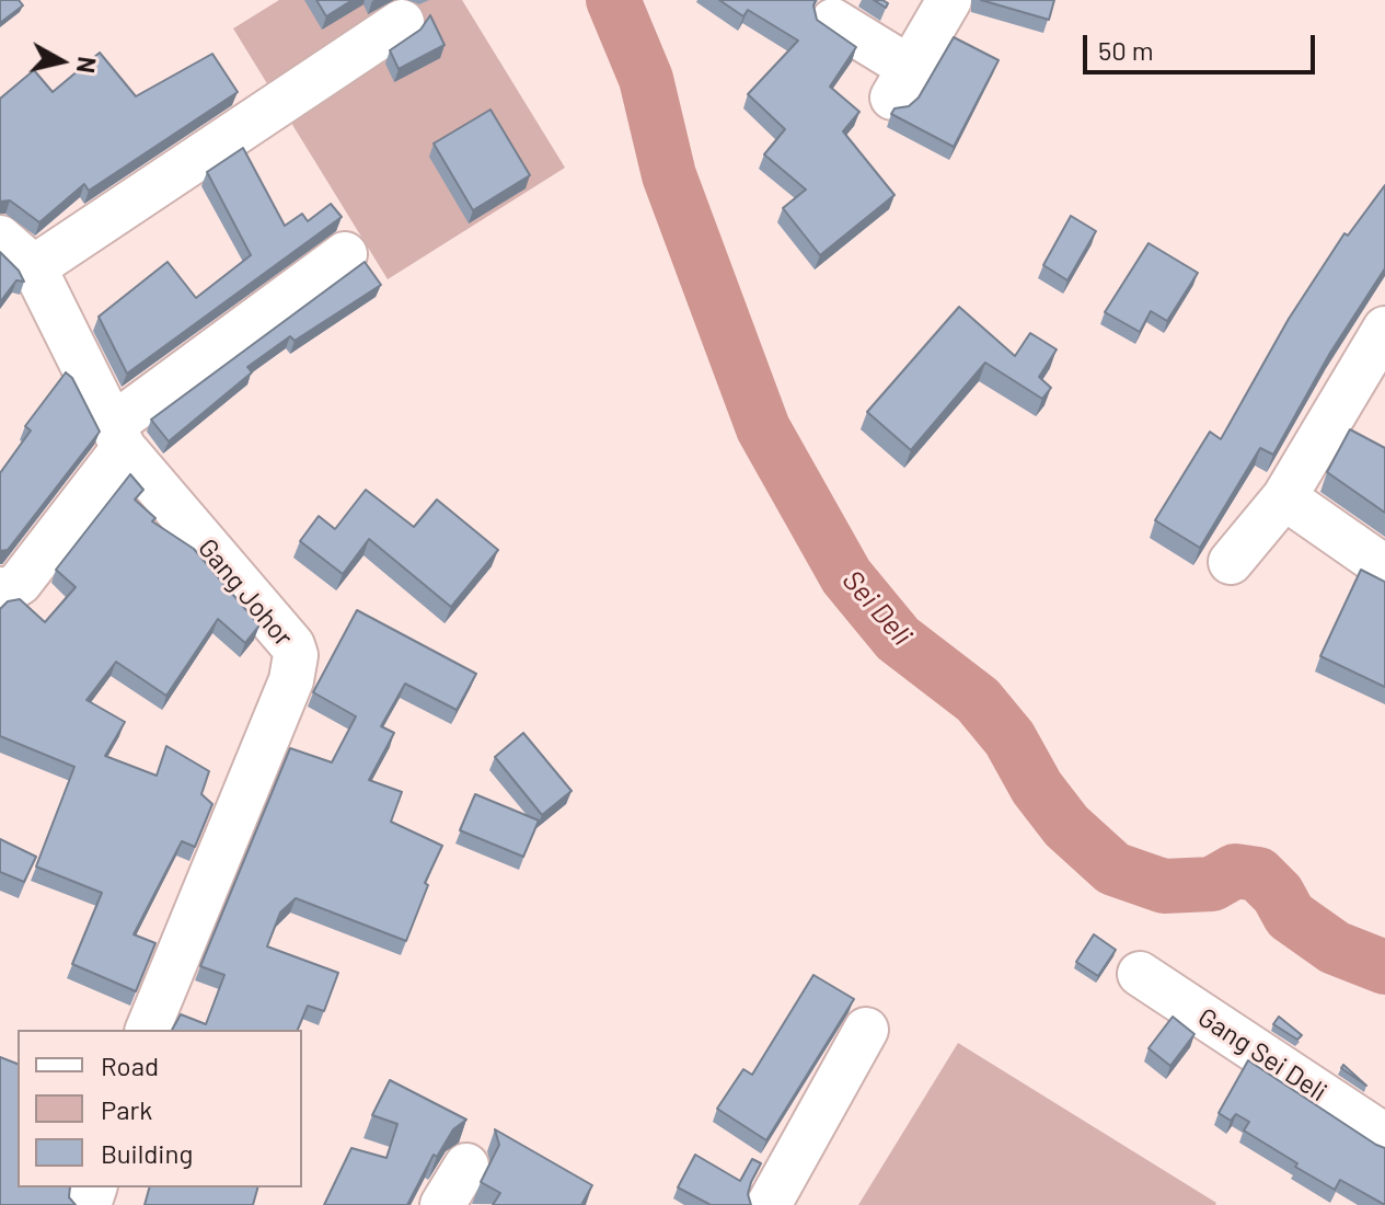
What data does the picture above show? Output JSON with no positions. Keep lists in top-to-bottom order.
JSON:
{
  "streets": {
    "street": ["Gang Johor", "Gang Sei Deli"]
  },
  "water": ["Sei Deli"],
  "legend": ["Road", "Park", "Building"],
  "scale_bar": "50 m",
  "north": "right"
}
